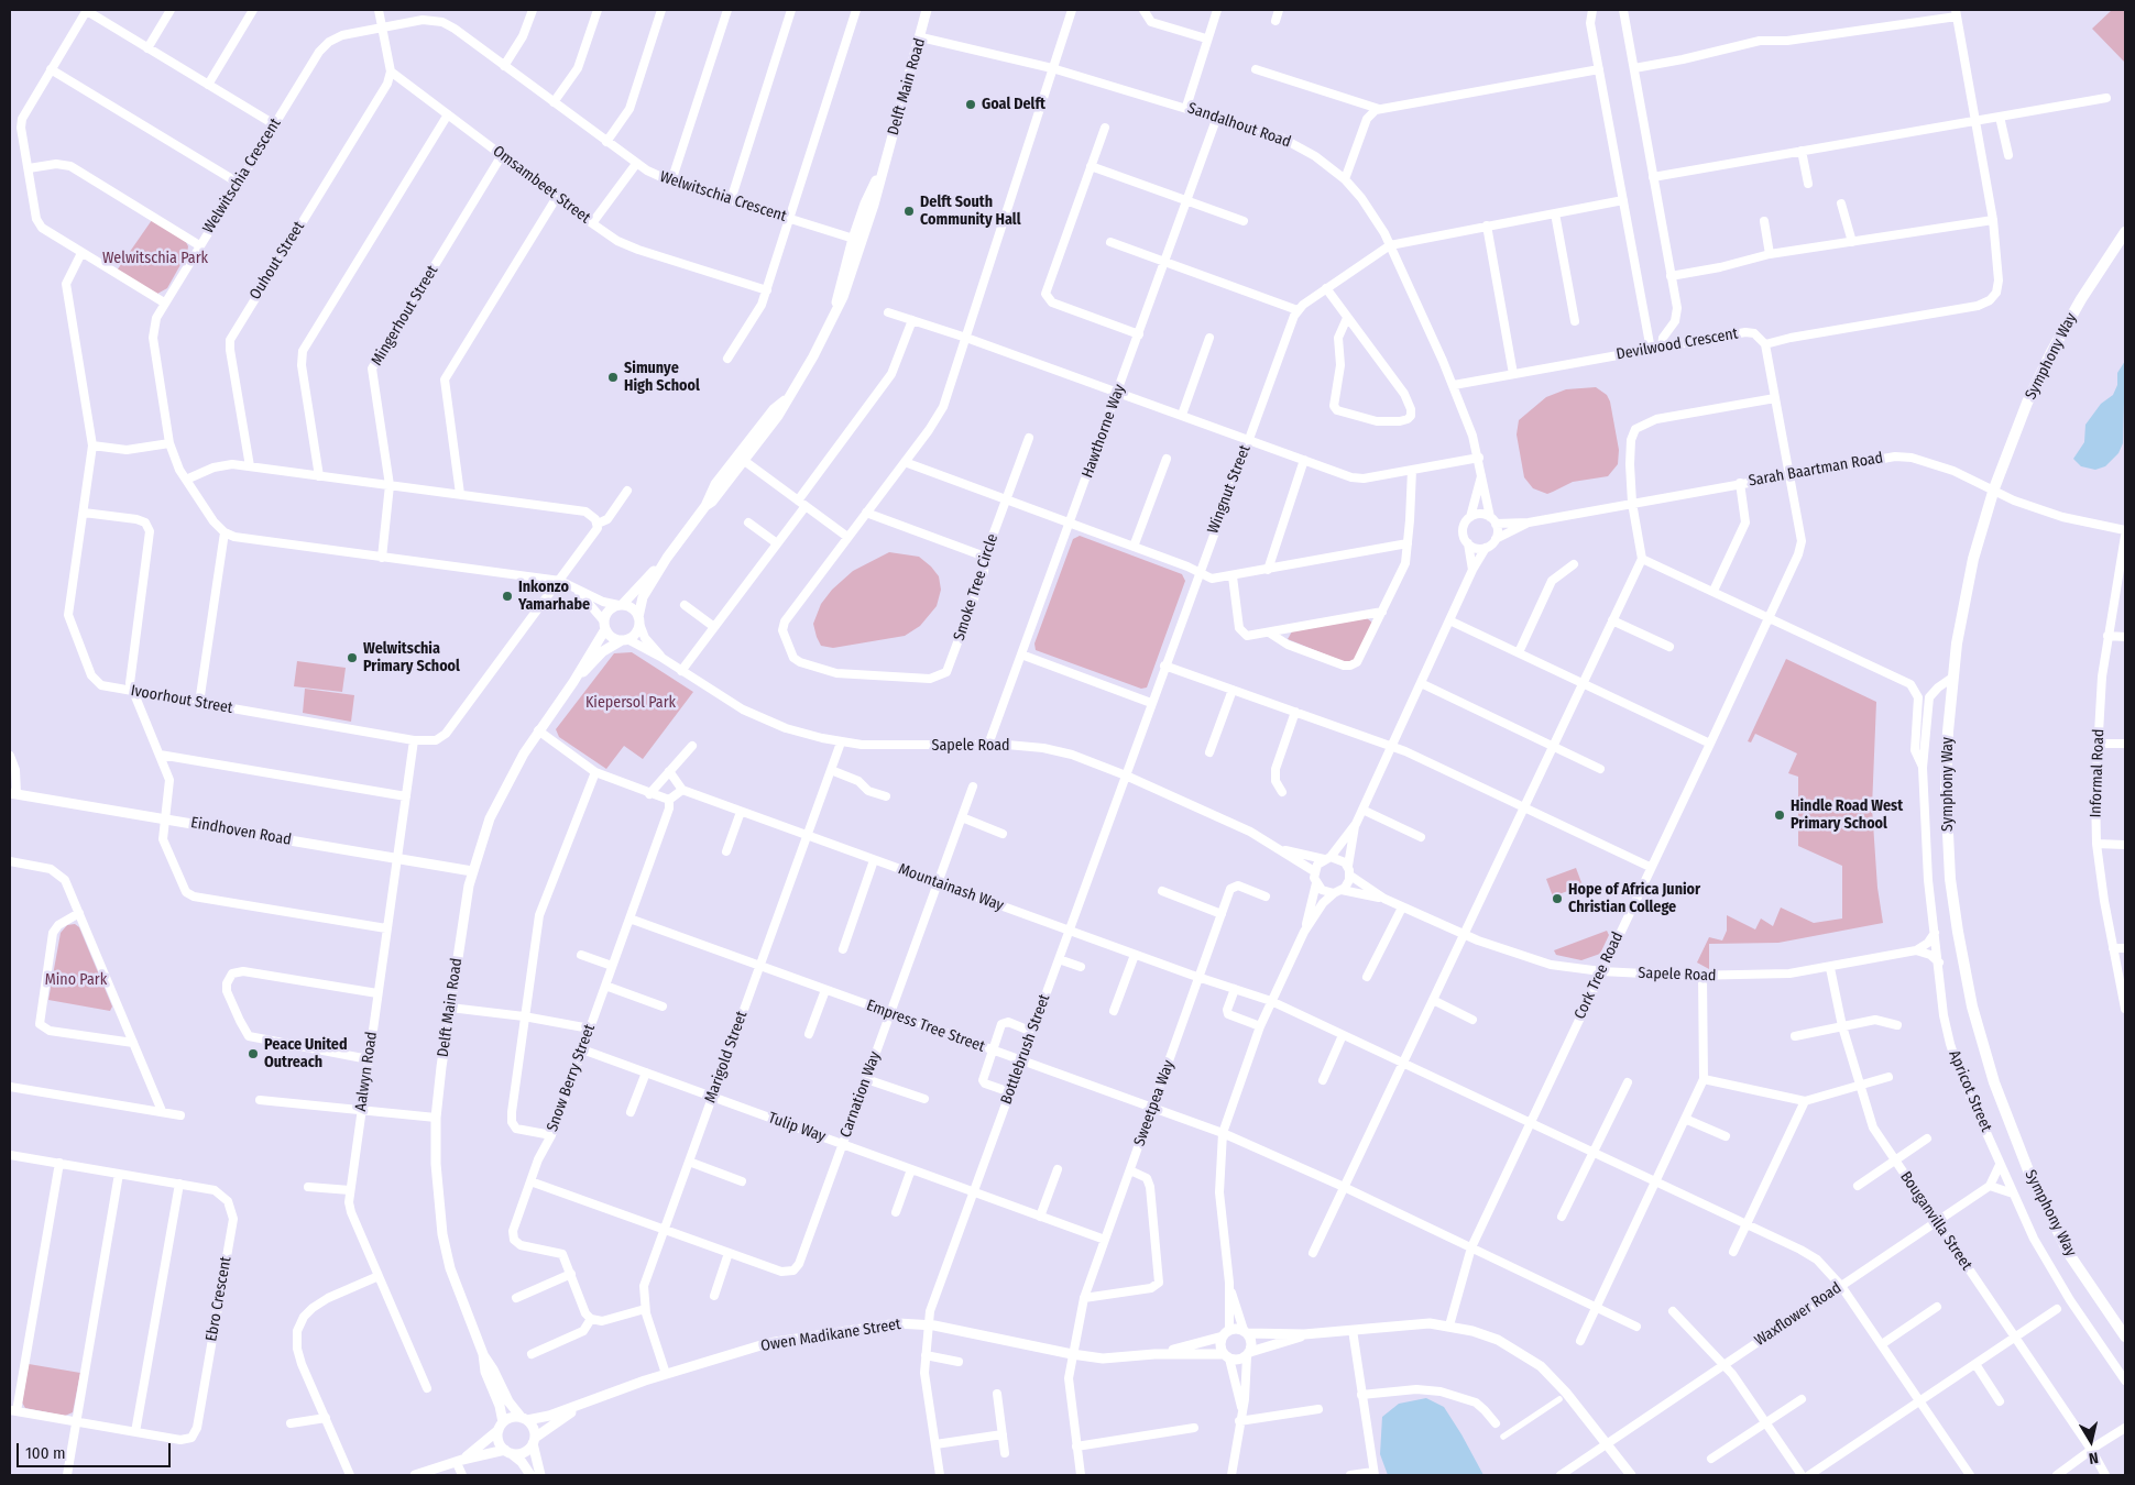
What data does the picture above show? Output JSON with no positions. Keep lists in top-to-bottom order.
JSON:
{
  "streets": {
    "main road": ["Symphony Way"],
    "street": [
      "Delft Main Road",
      "Sandalhout Road",
      "Welwitschia Crescent",
      "Omsambeet Street",
      "Ouhout Street",
      "Mingerhout Street",
      "Devilwood Crescent",
      "Hawthorne Way",
      "Sarah Baartman Road",
      "Wingnut Street",
      "Smoke Tree Circle",
      "Ivoorhout Street",
      "Sapele Road",
      "Informal Road",
      "Eindhoven Road",
      "Mountainash Way",
      "Cork Tree Road",
      "Empress Tree Street",
      "Bottlebrush Street",
      "Marigold Street",
      "Aalwyn Road",
      "Snow Berry Street",
      "Apricot Street",
      "Carnation Way",
      "Sweetpea Way",
      "Tulip Way",
      "Bouganvilla Street",
      "Ebro Crescent",
      "Waxflower Road",
      "Owen Madikane Street"
    ]
  },
  "crossings": [
    ["Delft Main Road", "Sandalhout Road"],
    ["Delft Main Road", "Welwitschia Crescent"],
    ["Delft Main Road", "Sapele Road"],
    ["Delft Main Road", "Eindhoven Road"],
    ["Delft Main Road", "Owen Madikane Street"],
    ["Sandalhout Road", "Devilwood Crescent"],
    ["Sandalhout Road", "Hawthorne Way"],
    ["Sandalhout Road", "Wingnut Street"],
    ["Sandalhout Road", "Smoke Tree Circle"],
    ["Omsambeet Street", "Ouhout Street"],
    ["Omsambeet Street", "Mingerhout Street"],
    ["Symphony Way", "Sarah Baartman Road"],
    ["Symphony Way", "Apricot Street"],
    ["Hawthorne Way", "Sapele Road"],
    ["Sarah Baartman Road", "Cork Tree Road"],
    ["Wingnut Street", "Sapele Road"],
    ["Wingnut Street", "Bottlebrush Street"],
    ["Ivoorhout Street", "Aalwyn Road"],
    ["Sapele Road", "Cork Tree Road"],
    ["Sapele Road", "Bottlebrush Street"],
    ["Sapele Road", "Marigold Street"],
    ["Sapele Road", "Apricot Street"],
    ["Sapele Road", "Bouganvilla Street"],
    ["Eindhoven Road", "Aalwyn Road"],
    ["Mountainash Way", "Cork Tree Road"],
    ["Mountainash Way", "Bottlebrush Street"],
    ["Mountainash Way", "Marigold Street"],
    ["Mountainash Way", "Carnation Way"],
    ["Mountainash Way", "Sweetpea Way"],
    ["Mountainash Way", "Waxflower Road"],
    ["Cork Tree Road", "Empress Tree Street"],
    ["Cork Tree Road", "Apricot Street"],
    ["Empress Tree Street", "Bottlebrush Street"],
    ["Empress Tree Street", "Marigold Street"],
    ["Empress Tree Street", "Snow Berry Street"],
    ["Empress Tree Street", "Carnation Way"],
    ["Empress Tree Street", "Sweetpea Way"],
    ["Bottlebrush Street", "Tulip Way"],
    ["Bottlebrush Street", "Owen Madikane Street"],
    ["Marigold Street", "Carnation Way"],
    ["Marigold Street", "Tulip Way"],
    ["Marigold Street", "Owen Madikane Street"],
    ["Snow Berry Street", "Carnation Way"],
    ["Snow Berry Street", "Tulip Way"],
    ["Carnation Way", "Tulip Way"],
    ["Sweetpea Way", "Tulip Way"],
    ["Sweetpea Way", "Owen Madikane Street"],
    ["Bouganvilla Street", "Waxflower Road"]
  ],
  "parks": ["Welwitschia Park", "Kiepersol Park", "Mino Park"],
  "places": [
    "Goal Delft",
    "Delft South Community Hall",
    "Simunye High School",
    "Inkonzo Yamarhabe",
    "Welwitschia Primary School",
    "Hindle Road West Primary School",
    "Hope of Africa Junior Christian College",
    "Peace United Outreach"
  ],
  "scale_bar": "100 m",
  "north": "bottom"
}
